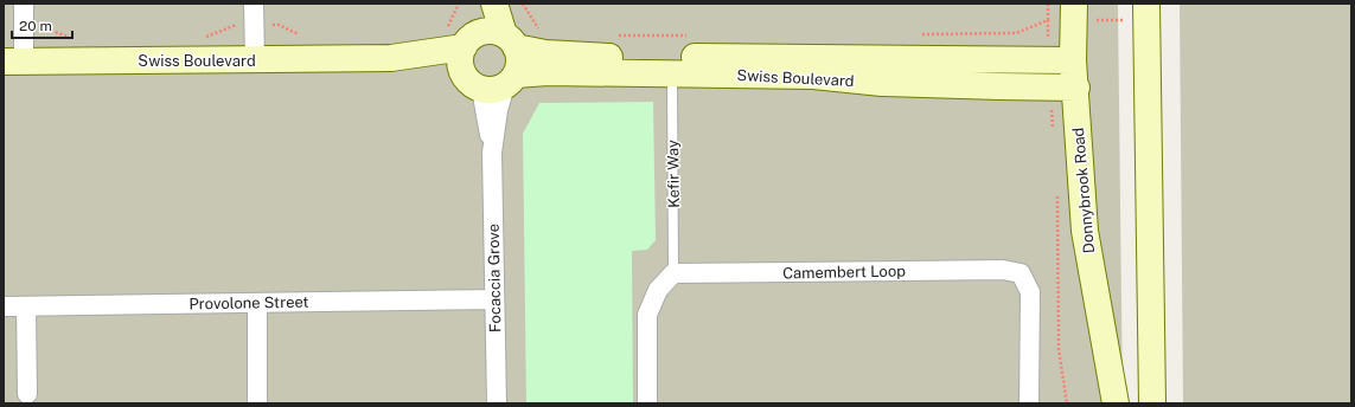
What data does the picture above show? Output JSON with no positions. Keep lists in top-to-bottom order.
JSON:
{
  "streets": {
    "street": [
      "Swiss Boulevard",
      "Donnybrook Road",
      "Camembert Loop",
      "Focaccia Grove",
      "Provolone Street"
    ],
    "lane": ["Kefir Way"]
  },
  "crossings": [
    ["Swiss Boulevard", "Kefir Way"],
    ["Swiss Boulevard", "Donnybrook Road"],
    ["Swiss Boulevard", "Focaccia Grove"],
    ["Kefir Way", "Camembert Loop"],
    ["Focaccia Grove", "Provolone Street"]
  ],
  "scale_bar": "20 m"
}
